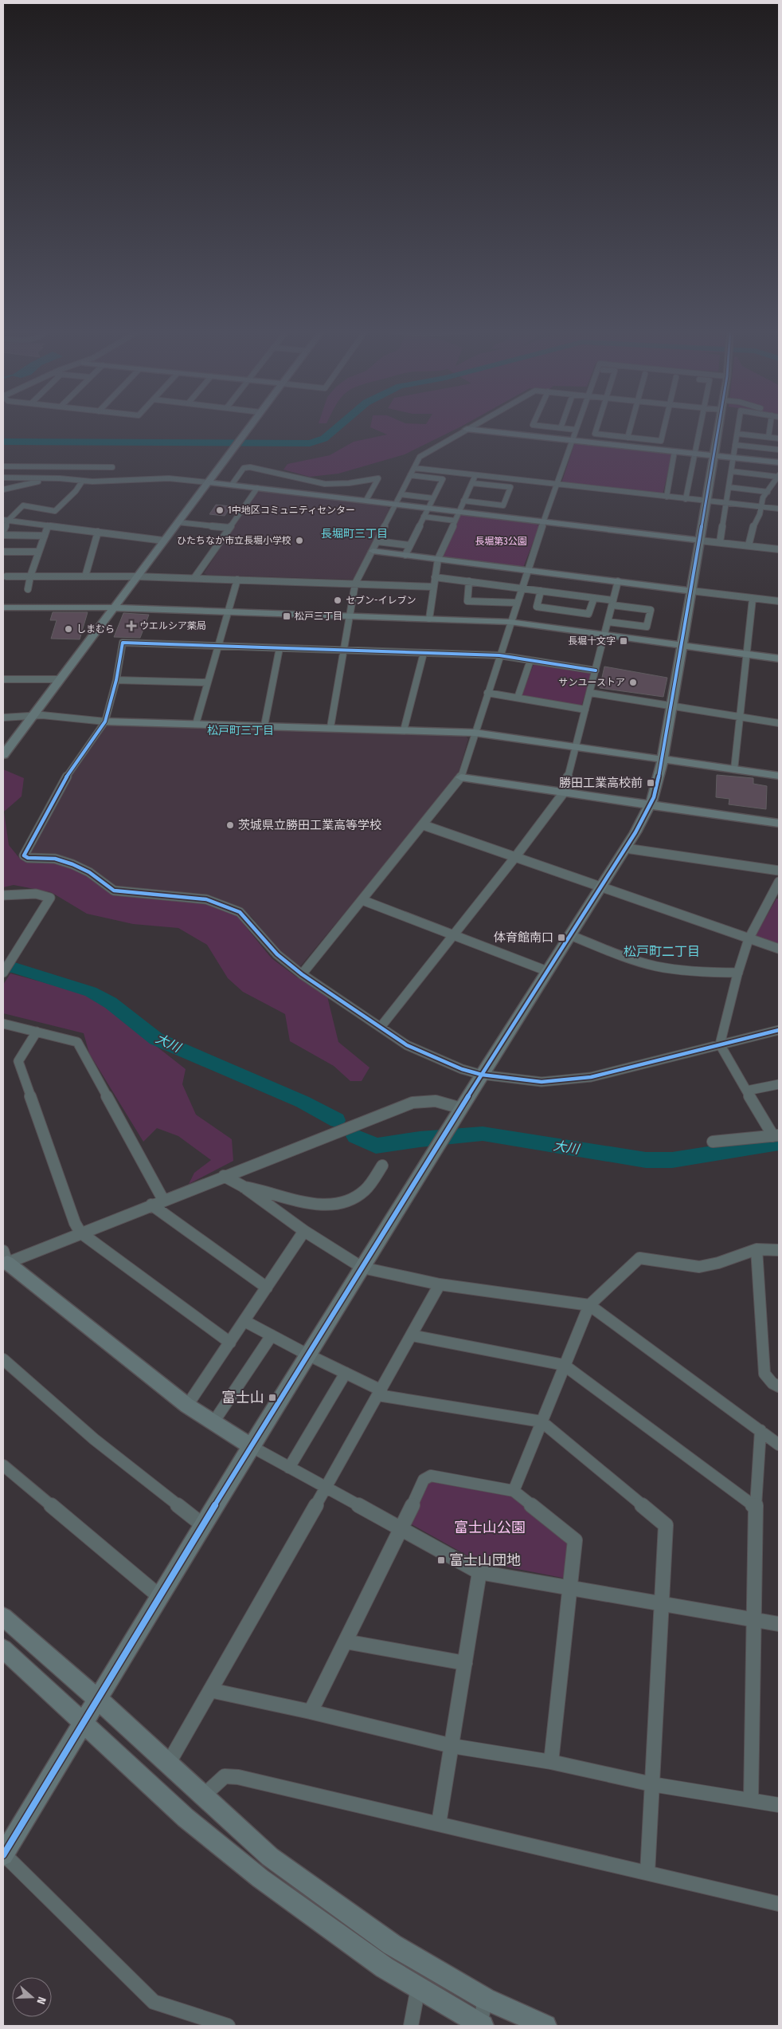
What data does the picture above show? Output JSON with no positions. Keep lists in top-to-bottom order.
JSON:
{
  "districts": ["長堀町三丁目", "松戸町三丁目", "松戸町二丁目"],
  "water": ["大川"],
  "parks": ["長堀第3公園", "富士山公園"],
  "places": {
    "other": [
      "1中地区コミュニティセンター",
      "ひたちなか市立長堀小学校",
      "セブン-イレブン",
      "しまむら",
      "サンユーストア",
      "茨城県立勝田工業高等学校"
    ],
    "transit": [
      "松戸三丁目",
      "長堀十文字",
      "勝田工業高校前",
      "体育館南口",
      "富士山",
      "富士山団地"
    ],
    "health": ["ウエルシア薬局"]
  },
  "north": "right"
}
